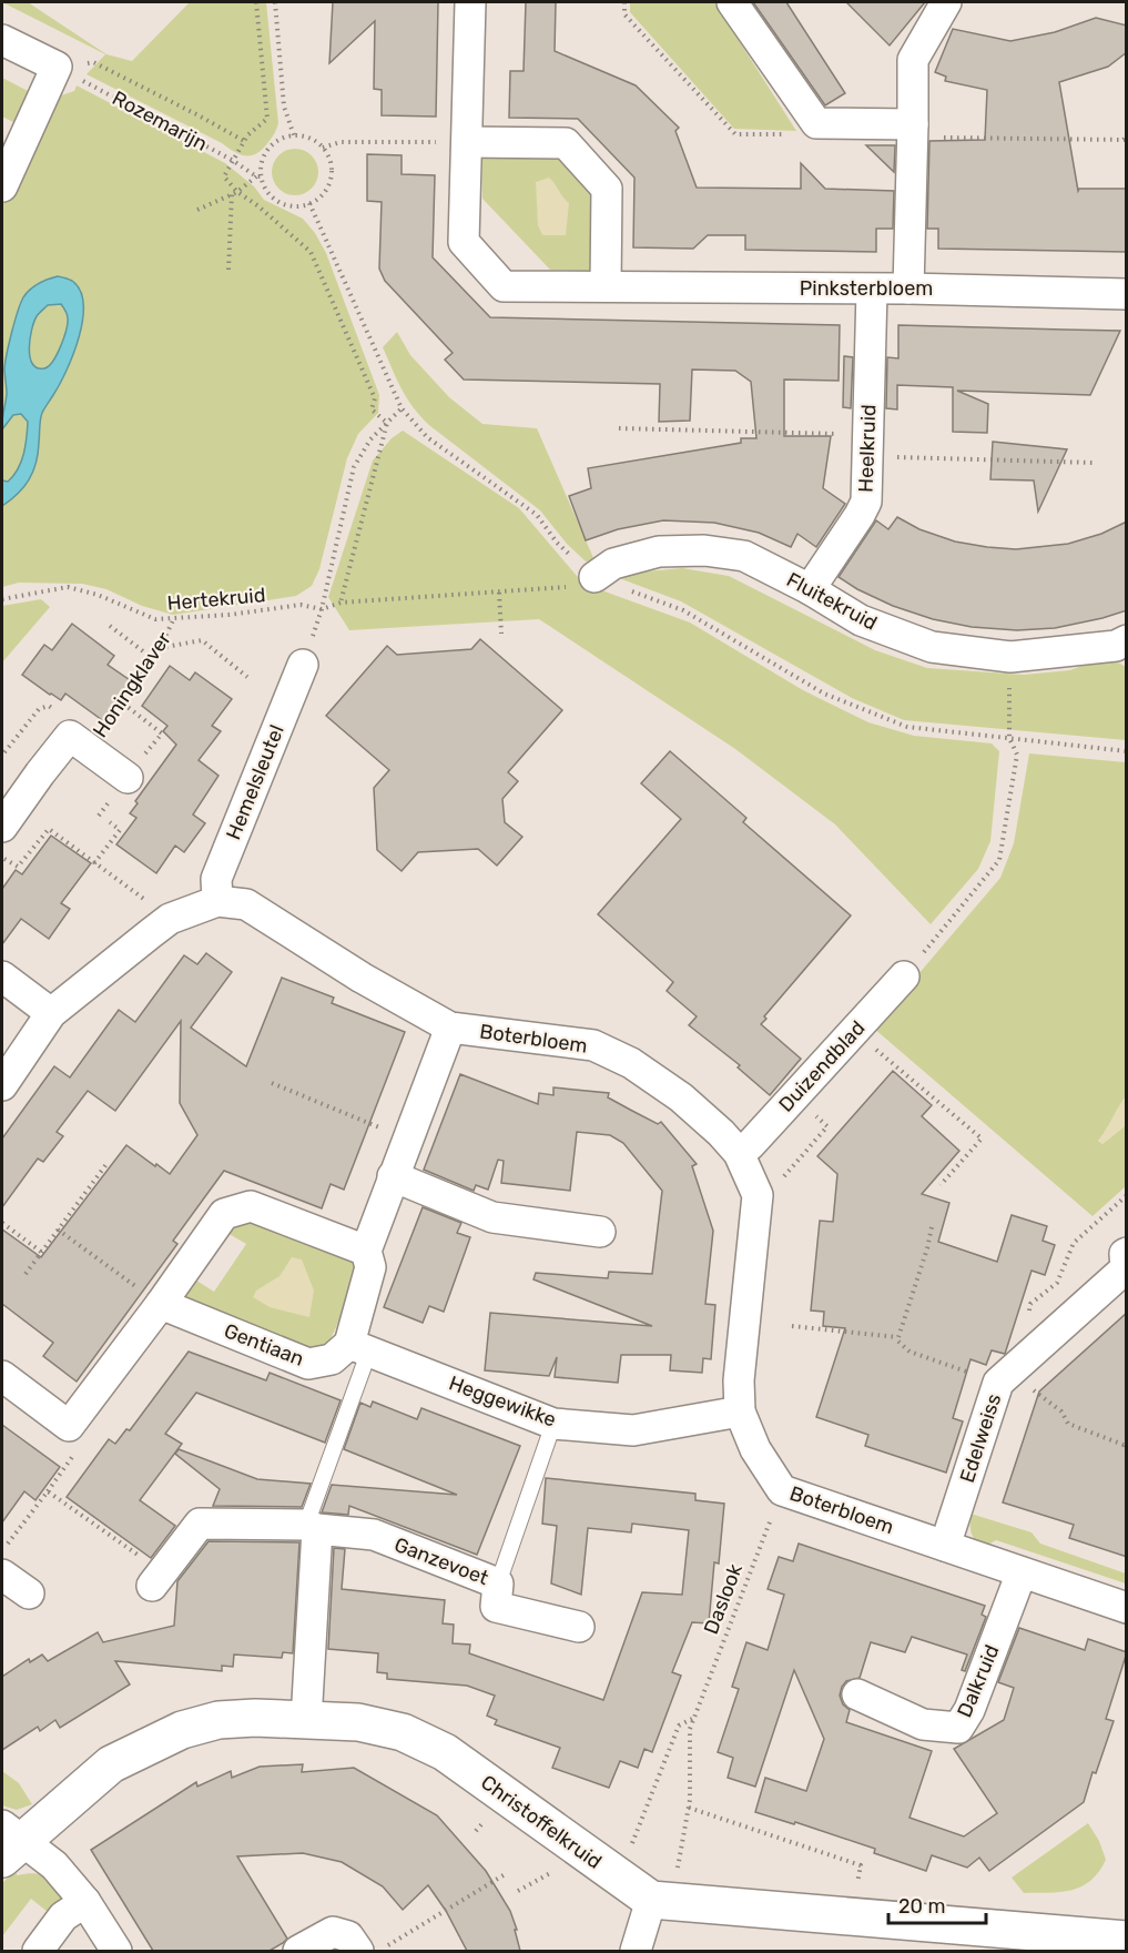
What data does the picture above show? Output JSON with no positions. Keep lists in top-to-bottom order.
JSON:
{
  "streets": {
    "street": [
      "Pinksterbloem",
      "Heelkruid",
      "Fluitekruid",
      "Honingklaver",
      "Hemelsleutel",
      "Boterbloem",
      "Duizendblad",
      "Gentiaan",
      "Heggewikke",
      "Edelweiss",
      "Ganzevoet",
      "Dalkruid",
      "Christoffelkruid"
    ],
    "path": ["Rozemarijn", "Hertekruid", "Daslook"]
  },
  "crossings": [
    ["Pinksterbloem", "Heelkruid"],
    ["Heelkruid", "Fluitekruid"],
    ["Hertekruid", "Honingklaver"],
    ["Hemelsleutel", "Boterbloem"],
    ["Boterbloem", "Duizendblad"],
    ["Boterbloem", "Heggewikke"],
    ["Boterbloem", "Edelweiss"],
    ["Boterbloem", "Daslook"],
    ["Boterbloem", "Dalkruid"],
    ["Gentiaan", "Heggewikke"],
    ["Daslook", "Christoffelkruid"]
  ],
  "scale_bar": "20 m"
}
